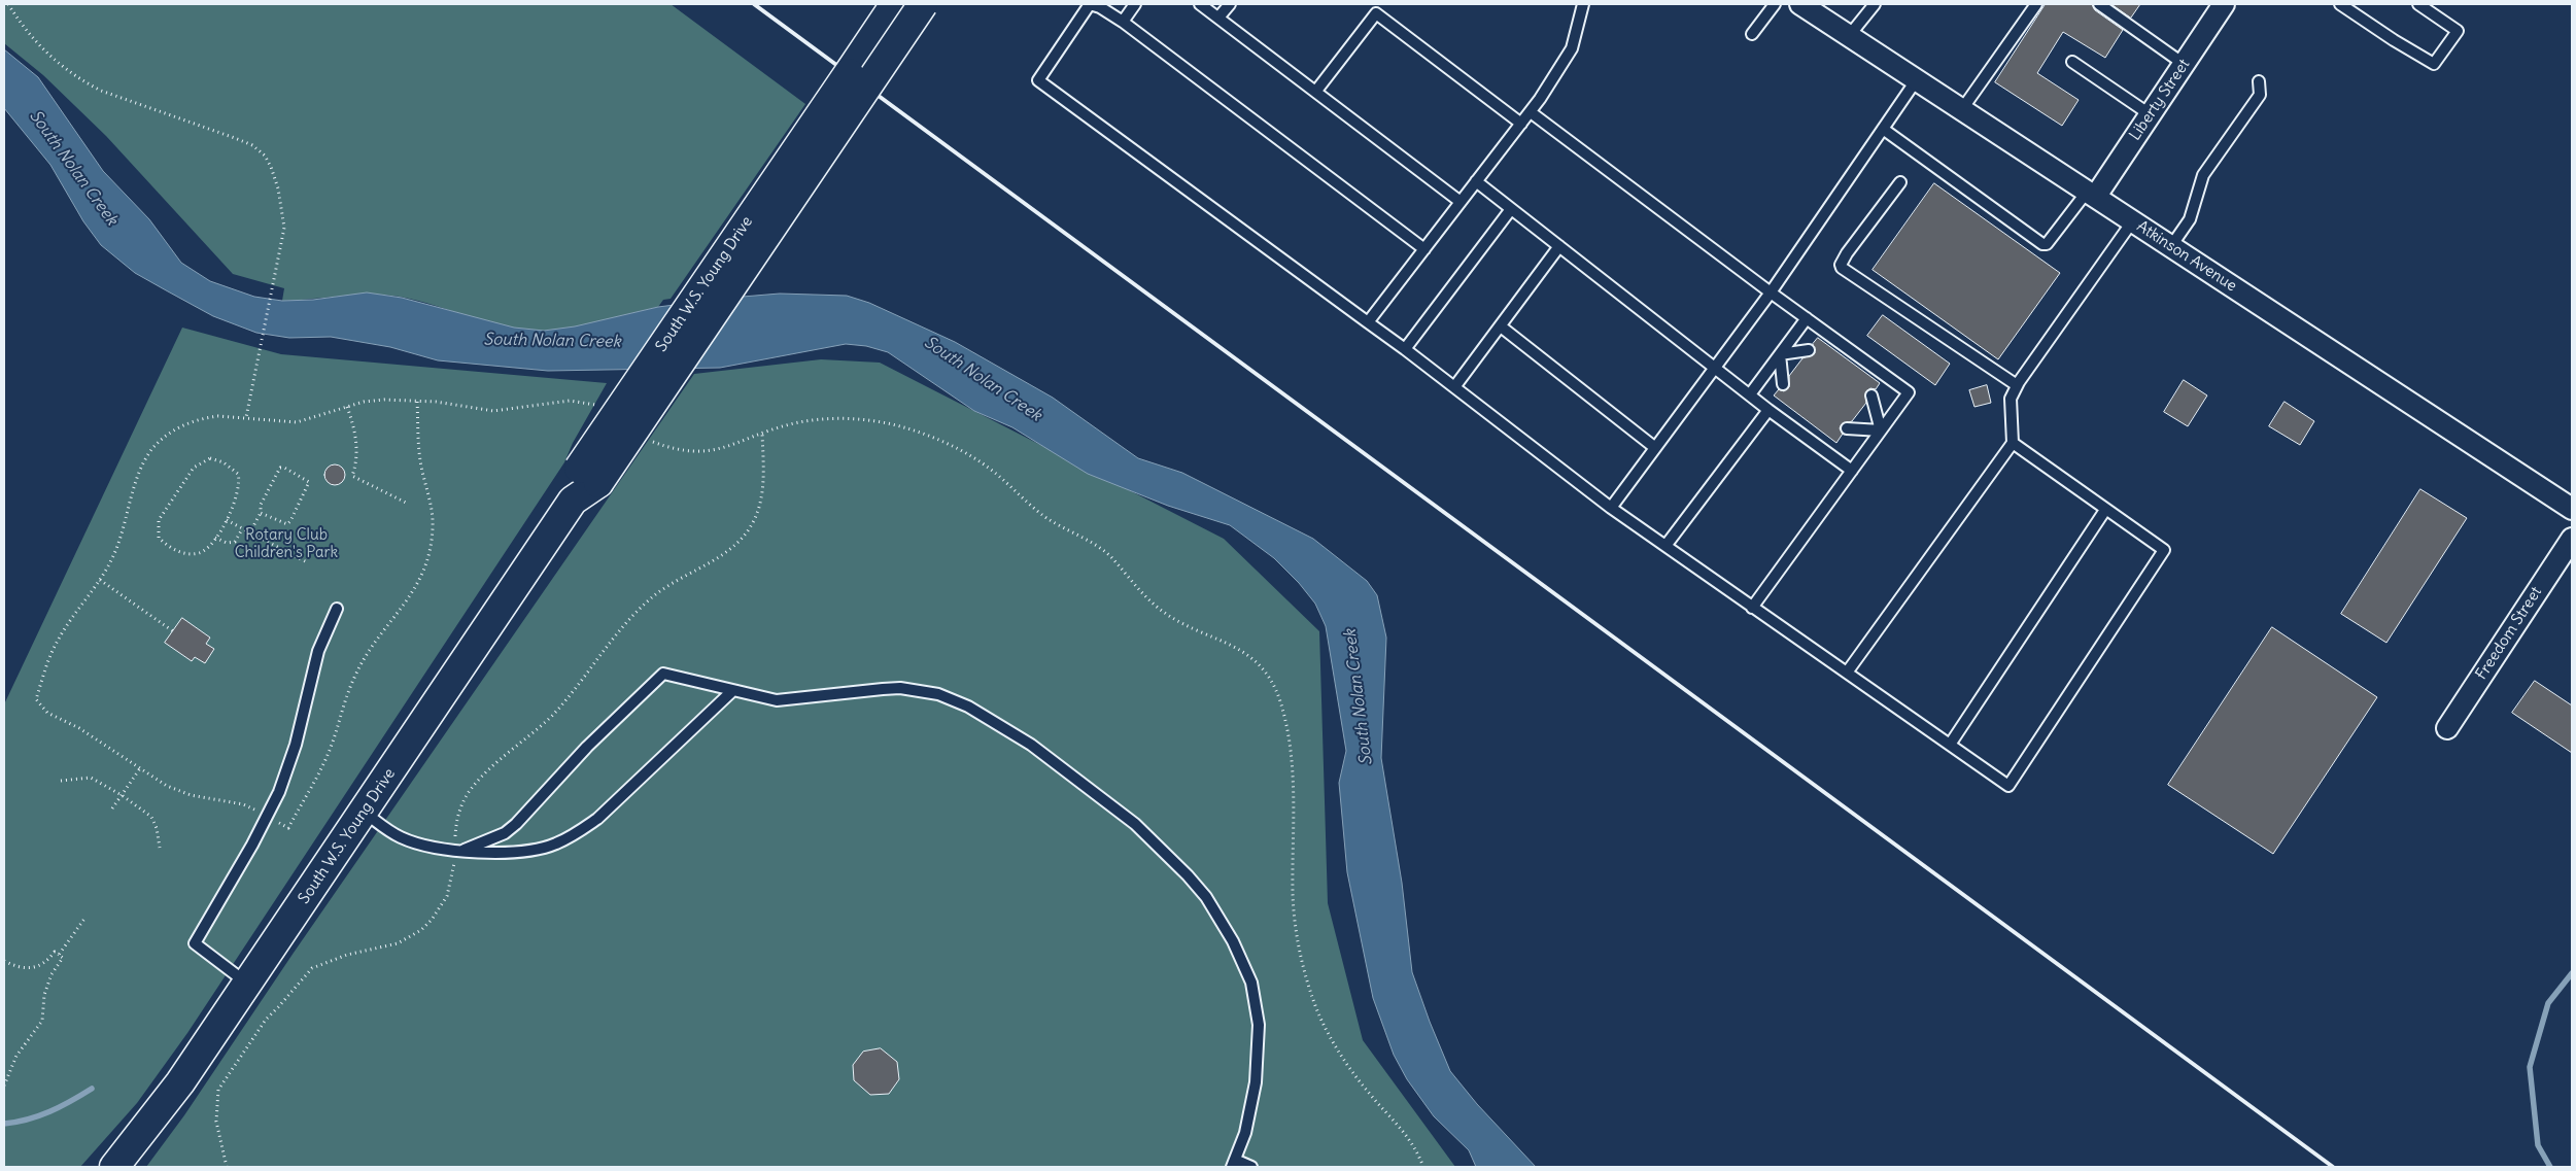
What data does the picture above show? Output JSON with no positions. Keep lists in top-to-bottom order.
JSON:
{
  "streets": {
    "main road": ["South W.S. Young Drive"],
    "street": ["Liberty Street", "Atkinson Avenue", "Freedom Street"]
  },
  "crossings": [
    ["Liberty Street", "Atkinson Avenue"]
  ],
  "water": ["South Nolan Creek"],
  "parks": ["Rotary Club Children's Park"]
}
